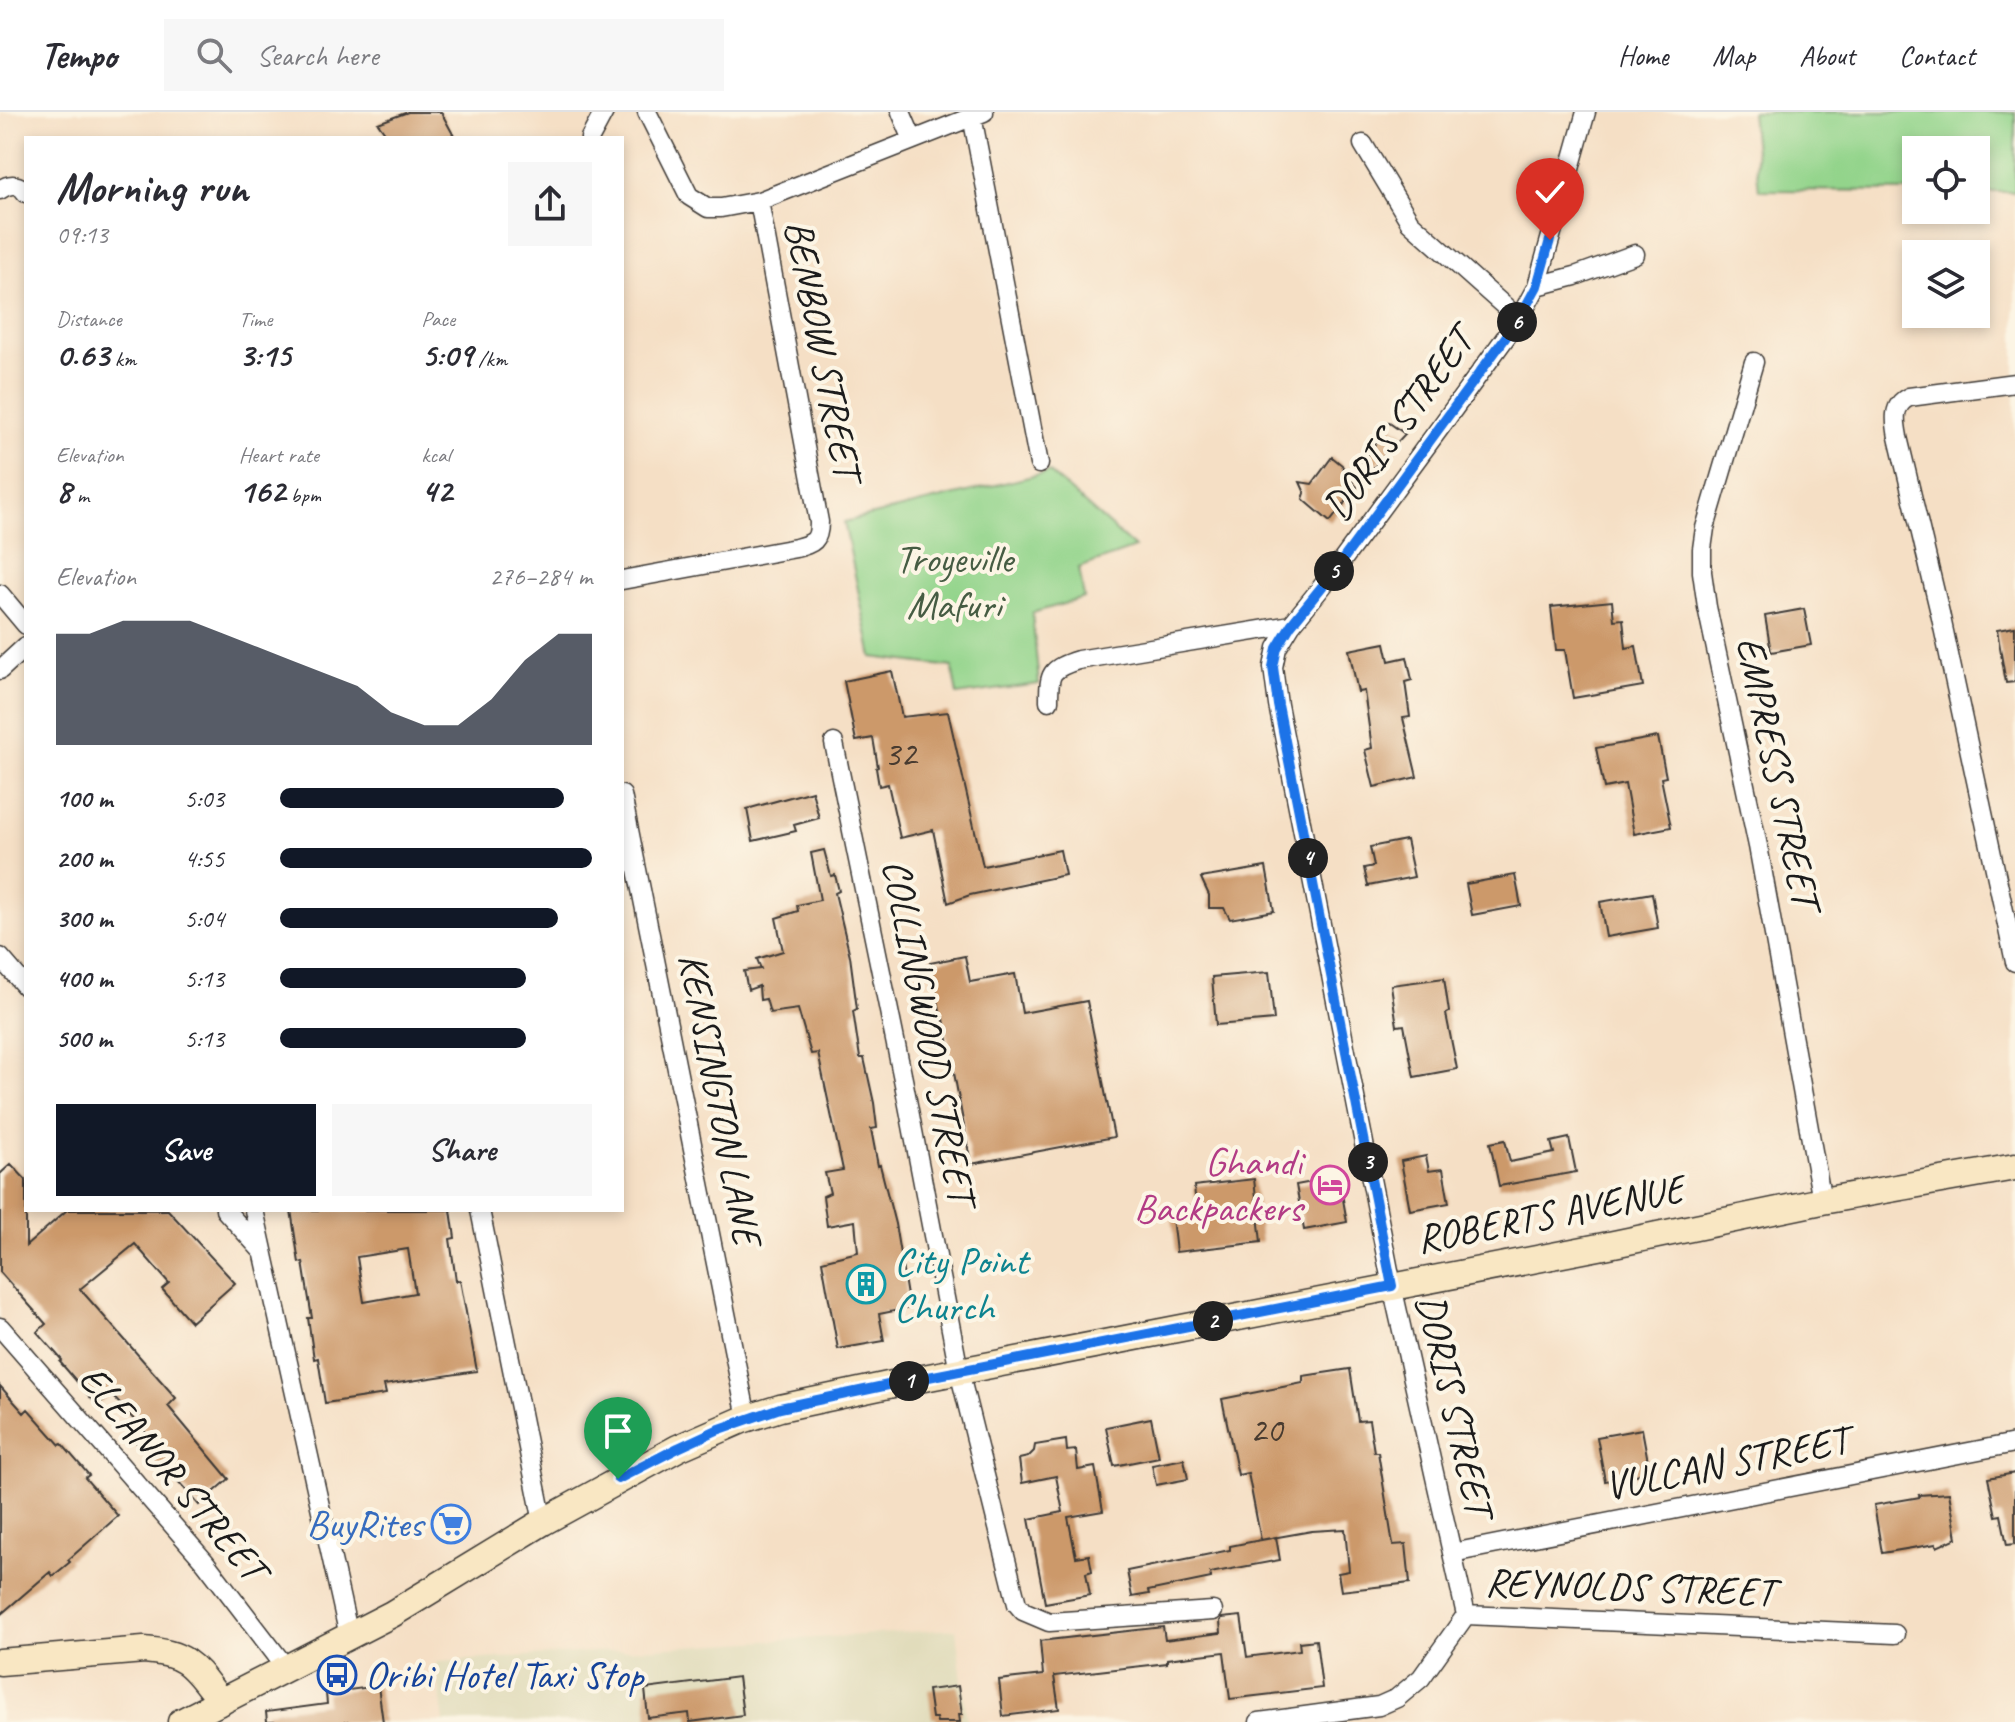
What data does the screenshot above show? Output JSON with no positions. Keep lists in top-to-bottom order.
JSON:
{
  "streets": {
    "main road": ["ROBERTS AVENUE"],
    "street": [
      "BENBOW STREET",
      "DORIS STREET",
      "EMPRESS STREET",
      "COLLINGWOOD STREET",
      "KENSINGTON LANE",
      "VULCAN STREET",
      "ELEANOR STREET",
      "REYNOLDS STREET"
    ]
  },
  "crossings": [
    ["DORIS STREET", "ROBERTS AVENUE"],
    ["DORIS STREET", "VULCAN STREET"],
    ["DORIS STREET", "REYNOLDS STREET"],
    ["EMPRESS STREET", "ROBERTS AVENUE"],
    ["COLLINGWOOD STREET", "ROBERTS AVENUE"],
    ["KENSINGTON LANE", "ROBERTS AVENUE"],
    ["ROBERTS AVENUE", "ELEANOR STREET"]
  ],
  "parks": ["Troyeville Mafuri"],
  "places": {
    "hotel": ["Ghandi Backpackers"],
    "building": ["City Point Church"],
    "supermarket": ["BuyRites"],
    "bus stop": ["Oribi Hotel Taxi Stop"]
  },
  "house_numbers": ["32", "20"],
  "page": {
    "header": "Tempo",
    "search": "Search here",
    "nav": [
      "Home",
      "Map",
      "About",
      "Contact"
    ],
    "heading": ["Morning run", "09:13"],
    "stats": [
      ["Distance", "0.63 km"],
      ["Time", "3:15"],
      ["Pace", "5:09 /km"],
      ["Elevation", "8 m"],
      ["Heart rate", "162 bpm"],
      ["kcal", "42"]
    ],
    "pins": [
      "6",
      "5",
      "4",
      "3",
      "2",
      "1"
    ],
    "chart": ["Elevation", "276–284 m"],
    "list": [
      {
        "name": "100 m",
        "note": "5:03"
      },
      {
        "name": "200 m",
        "note": "4:55"
      },
      {
        "name": "300 m",
        "note": "5:04"
      },
      {
        "name": "400 m",
        "note": "5:13"
      },
      {
        "name": "500 m",
        "note": "5:13"
      }
    ],
    "buttons": ["Save", "Share"]
  }
}
